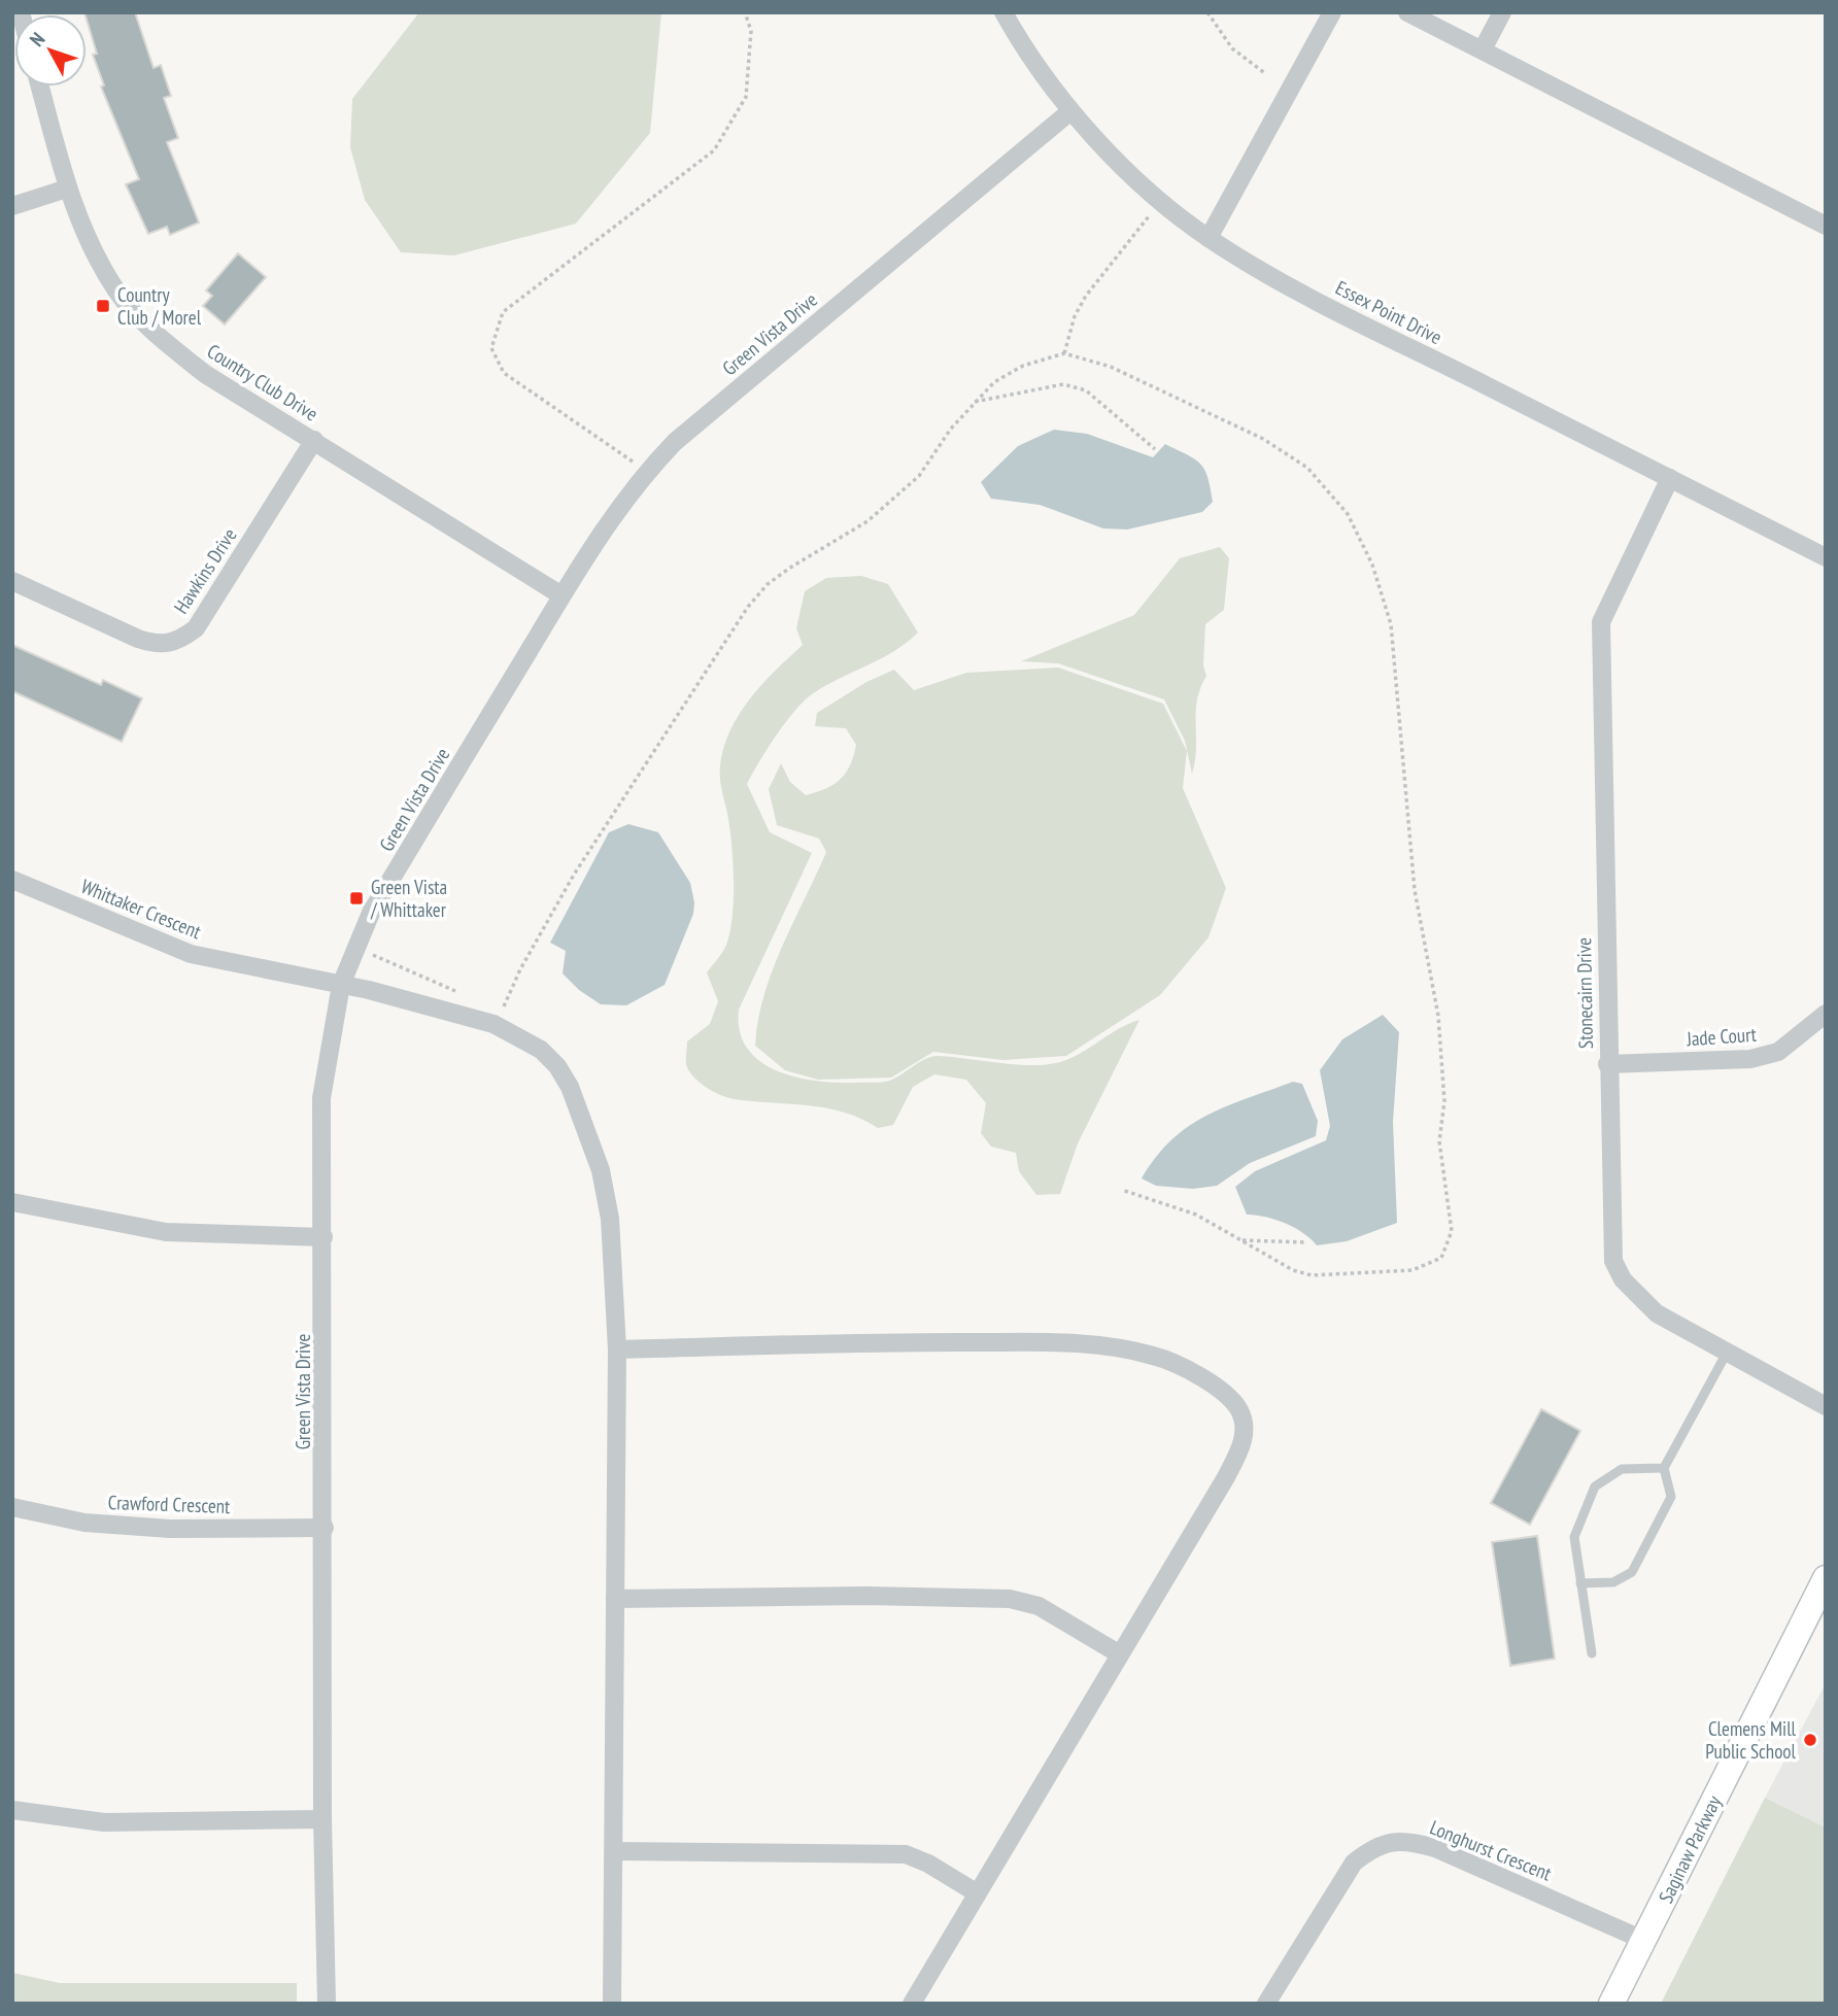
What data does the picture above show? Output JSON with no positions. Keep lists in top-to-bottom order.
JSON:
{
  "streets": {
    "street": [
      "Essex Point Drive",
      "Green Vista Drive",
      "Country Club Drive",
      "Hawkins Drive",
      "Whittaker Crescent",
      "Stonecairn Drive",
      "Jade Court",
      "Crawford Crescent",
      "Saginaw Parkway",
      "Longhurst Crescent"
    ]
  },
  "crossings": [
    ["Essex Point Drive", "Green Vista Drive"],
    ["Essex Point Drive", "Stonecairn Drive"],
    ["Green Vista Drive", "Country Club Drive"],
    ["Green Vista Drive", "Whittaker Crescent"],
    ["Green Vista Drive", "Crawford Crescent"],
    ["Country Club Drive", "Hawkins Drive"],
    ["Stonecairn Drive", "Jade Court"],
    ["Saginaw Parkway", "Longhurst Crescent"]
  ],
  "places": {
    "transit": ["Country Club / Morel", "Green Vista / Whittaker"],
    "other": ["Clemens Mill Public School"]
  },
  "north": "top left"
}
